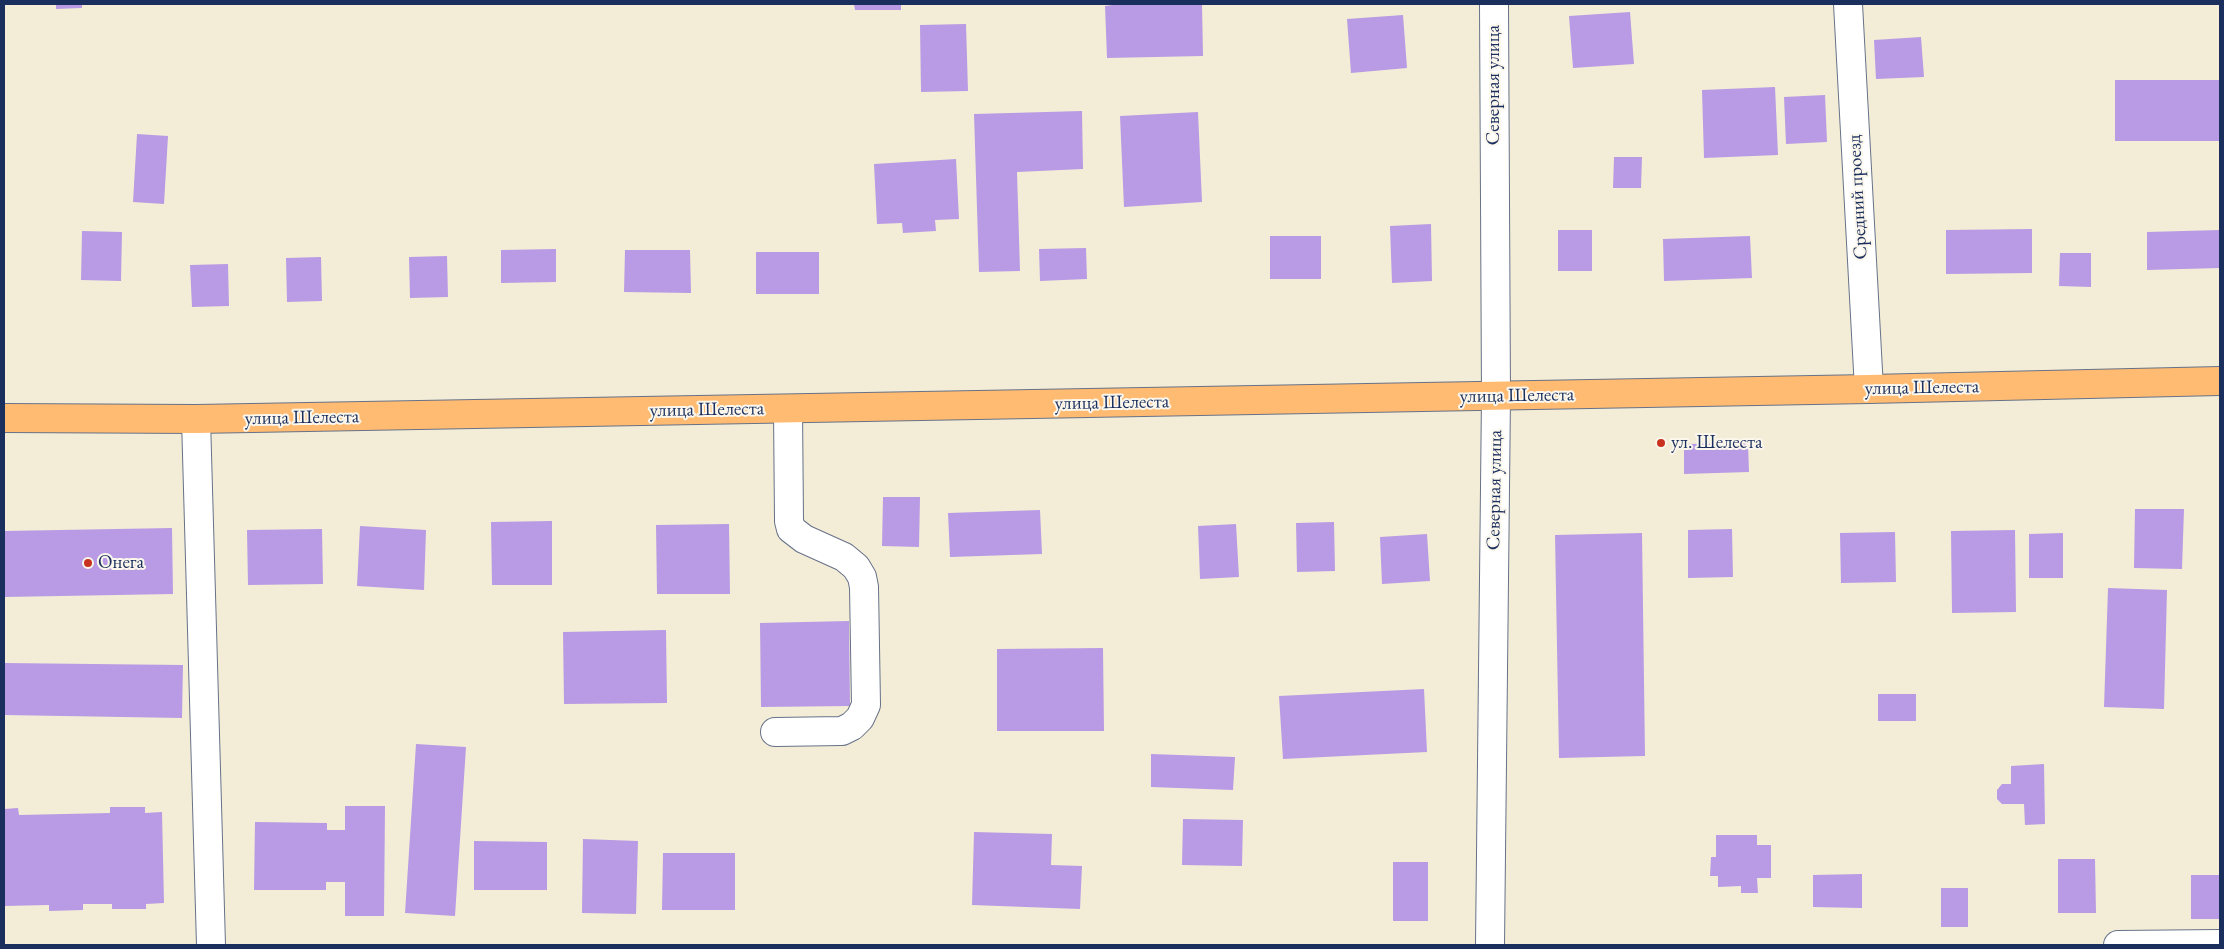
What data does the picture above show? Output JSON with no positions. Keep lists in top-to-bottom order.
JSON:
{
  "streets": {
    "main road": ["улица Шелеста"],
    "street": ["Северная улица", "Средний проезд"]
  },
  "crossings": [
    ["Северная улица", "улица Шелеста"],
    ["Средний проезд", "улица Шелеста"]
  ],
  "places": ["ул. Шелеста", "Онега"]
}
